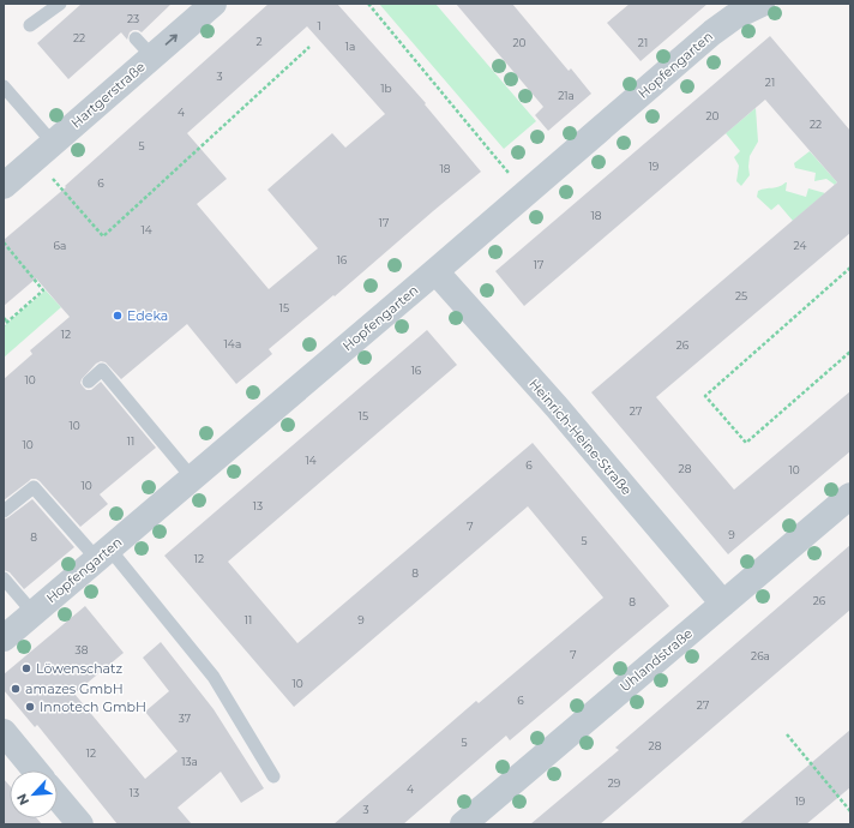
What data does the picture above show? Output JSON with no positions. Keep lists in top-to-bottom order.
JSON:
{
  "streets": {
    "street": [
      "Hopfengarten",
      "Hartgerstraße",
      "Heinrich-Heine-Straße",
      "Uhlandstraße"
    ]
  },
  "crossings": [
    ["Hopfengarten", "Heinrich-Heine-Straße"],
    ["Heinrich-Heine-Straße", "Uhlandstraße"]
  ],
  "one_way": ["Hartgerstraße"],
  "places": [
    "Edeka",
    "Löwenschatz",
    "amazes GmbH",
    "Innotech GmbH"
  ],
  "house_numbers": [
    "23",
    "1",
    "22",
    "2",
    "20",
    "21",
    "1a",
    "3",
    "21",
    "1b",
    "21a",
    "4",
    "20",
    "22",
    "5",
    "19",
    "18",
    "6",
    "18",
    "17",
    "14",
    "6a",
    "24",
    "16",
    "17",
    "25",
    "15",
    "12",
    "14a",
    "26",
    "16",
    "10",
    "27",
    "15",
    "10",
    "11",
    "10",
    "14",
    "6",
    "28",
    "10",
    "10",
    "13",
    "7",
    "9",
    "8",
    "5",
    "12",
    "8",
    "26",
    "8",
    "11",
    "9",
    "38",
    "7",
    "26a",
    "10",
    "6",
    "27",
    "37",
    "5",
    "28",
    "12",
    "13a",
    "29",
    "4",
    "13",
    "19",
    "3"
  ],
  "north": "bottom left"
}
